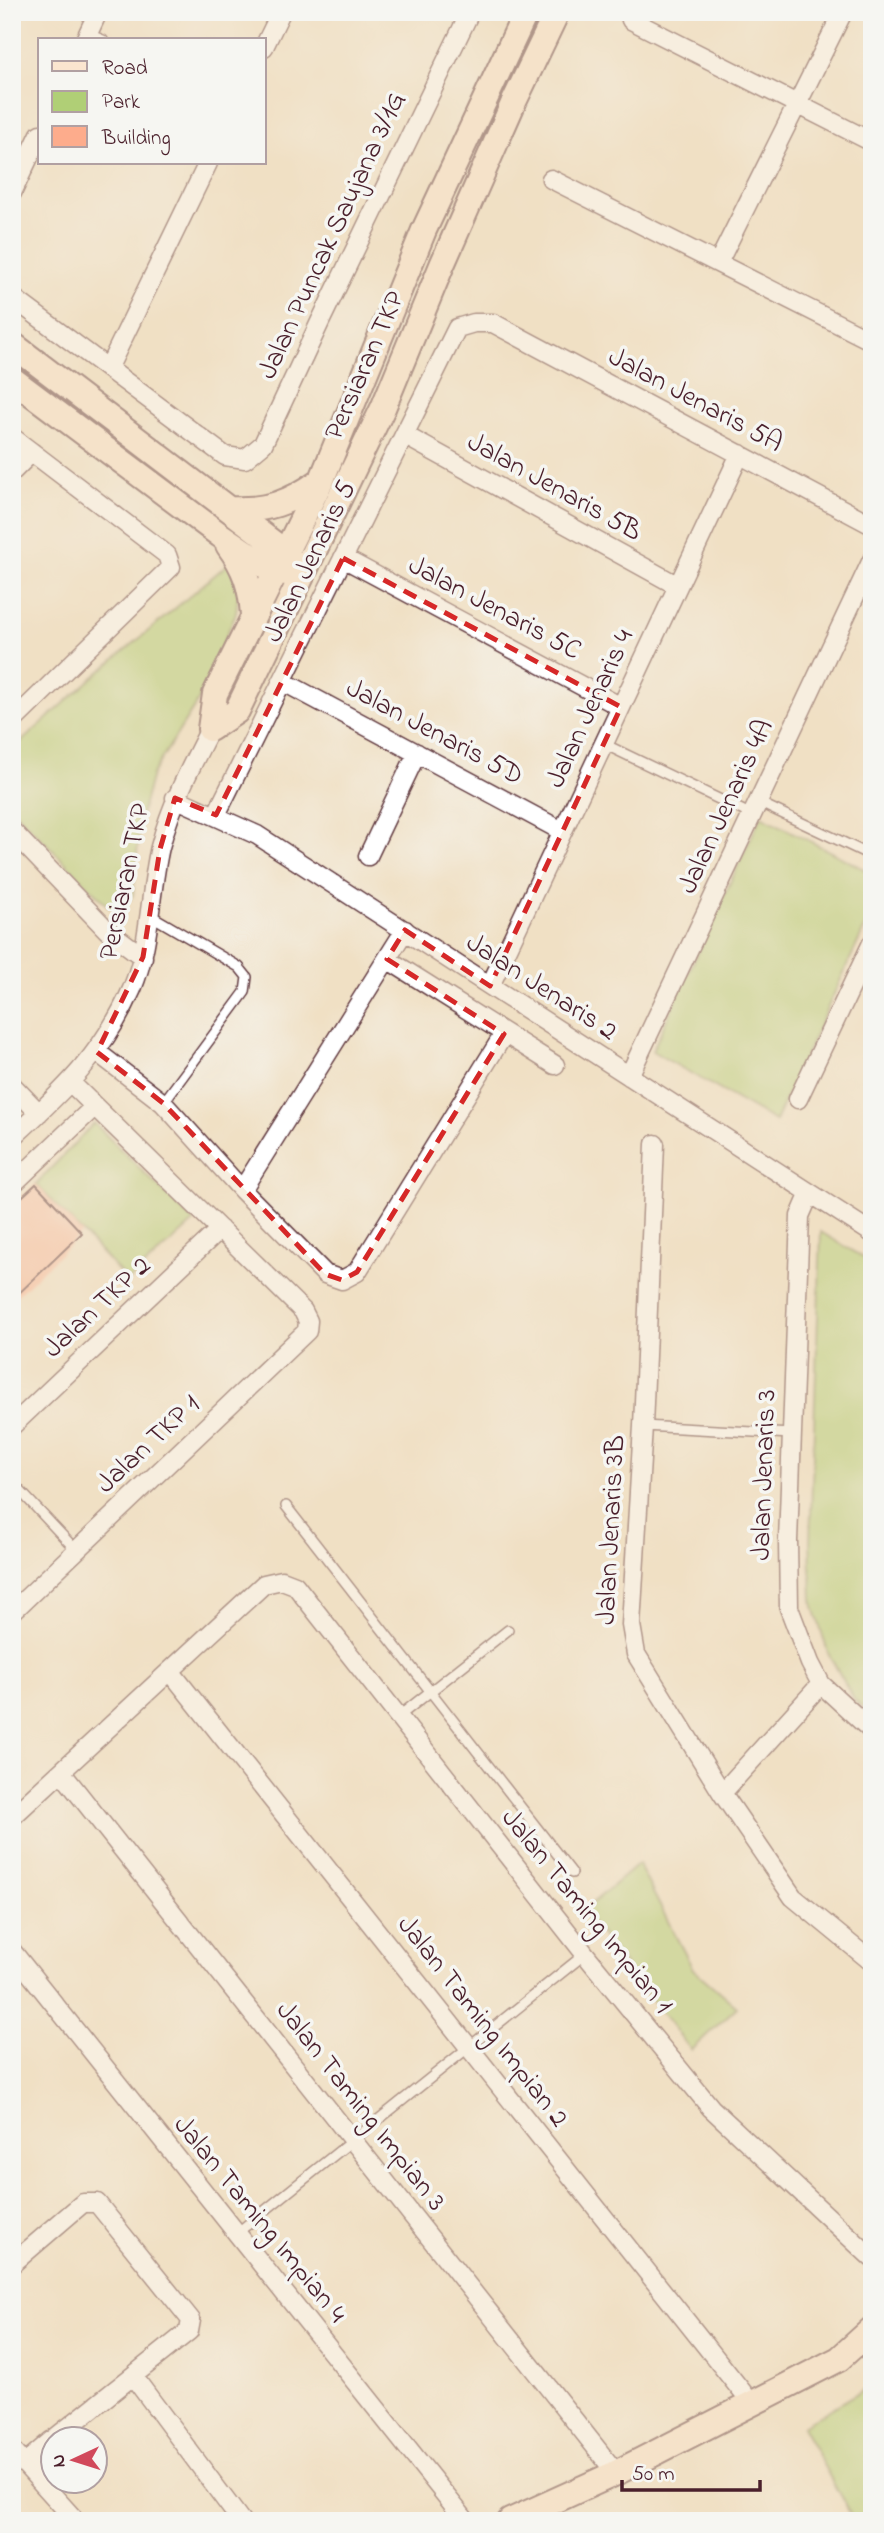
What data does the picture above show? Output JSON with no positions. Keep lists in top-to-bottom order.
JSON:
{
  "streets": {
    "street": [
      "Jalan Puncak Saujana 3/1G",
      "Persiaran TKP",
      "Jalan Jenaris 5A",
      "Jalan Jenaris 5B",
      "Jalan Jenaris 5",
      "Jalan Jenaris 5C",
      "Jalan Jenaris 4",
      "Jalan Jenaris 5D",
      "Jalan Jenaris 4A",
      "Jalan Jenaris 2",
      "Jalan TKP 2",
      "Jalan TKP 1",
      "Jalan Jenaris 3",
      "Jalan Jenaris 3B",
      "Jalan Taming Impian 1",
      "Jalan Taming Impian 2",
      "Jalan Taming Impian 3",
      "Jalan Taming Impian 4"
    ]
  },
  "crossings": [
    ["Persiaran TKP", "Jalan Jenaris 2"],
    ["Jalan Jenaris 5A", "Jalan Jenaris 5"],
    ["Jalan Jenaris 5A", "Jalan Jenaris 4"],
    ["Jalan Jenaris 5B", "Jalan Jenaris 5"],
    ["Jalan Jenaris 5B", "Jalan Jenaris 4"],
    ["Jalan Jenaris 5", "Jalan Jenaris 5C"],
    ["Jalan Jenaris 5", "Jalan Jenaris 5D"],
    ["Jalan Jenaris 5", "Jalan Jenaris 2"],
    ["Jalan Jenaris 5C", "Jalan Jenaris 4"],
    ["Jalan Jenaris 4", "Jalan Jenaris 5D"],
    ["Jalan Jenaris 4", "Jalan Jenaris 2"],
    ["Jalan Jenaris 4A", "Jalan Jenaris 2"],
    ["Jalan Jenaris 2", "Jalan Jenaris 3"],
    ["Jalan TKP 2", "Jalan TKP 1"],
    ["Jalan Taming Impian 1", "Jalan Taming Impian 2"]
  ],
  "legend": ["Road", "Park", "Building"],
  "scale_bar": "50 m",
  "north": "left"
}
